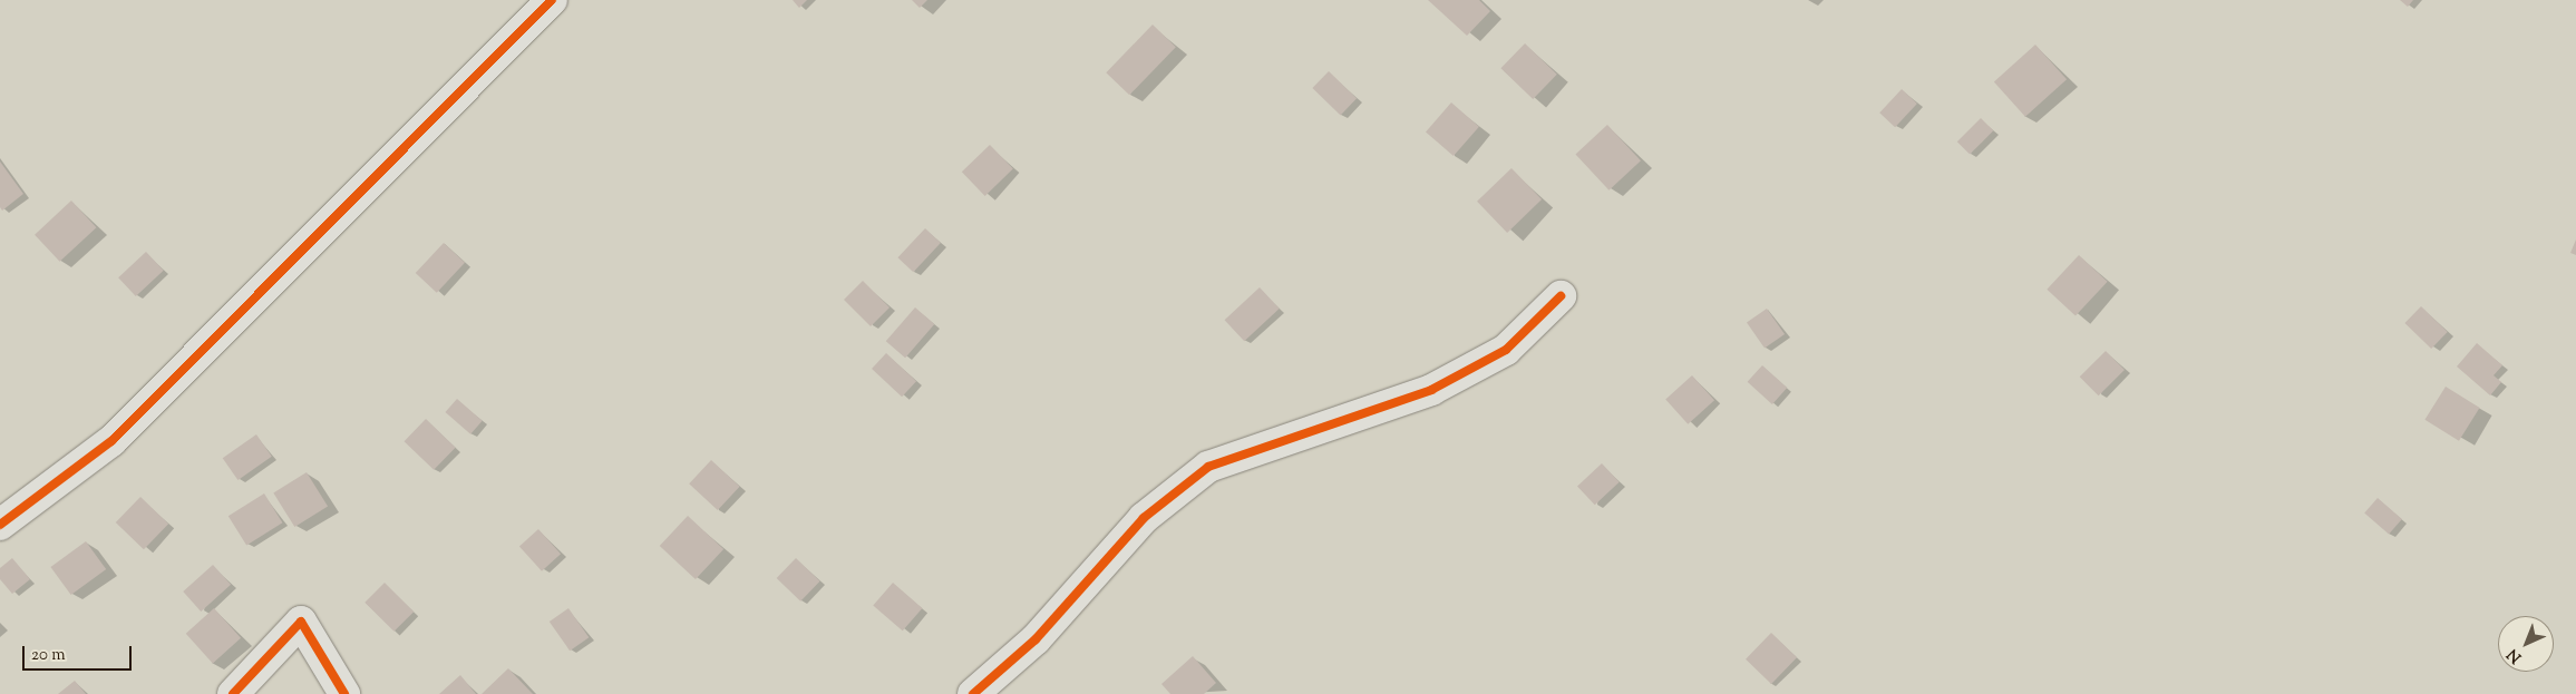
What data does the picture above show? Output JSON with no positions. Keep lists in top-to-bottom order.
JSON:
{
  "scale_bar": "20 m",
  "north": "bottom left"
}
